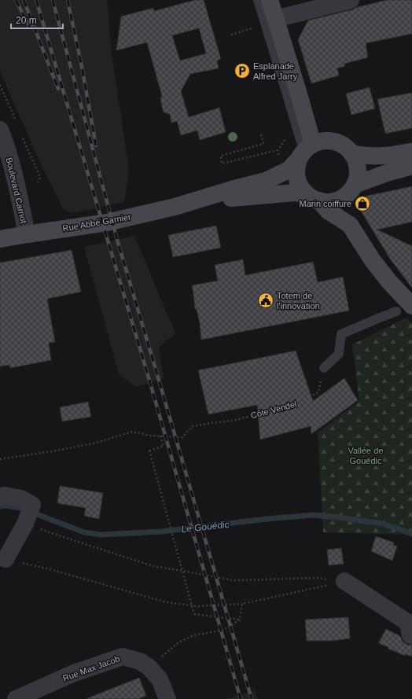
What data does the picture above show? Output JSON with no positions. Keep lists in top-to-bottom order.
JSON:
{
  "streets": {
    "main road": ["Rue Abbé Garnier"],
    "street": ["Boulevard Carnot", "Rue Max Jacob"],
    "path": ["Côte Vendel"]
  },
  "crossings": [
    ["Boulevard Carnot", "Rue Abbé Garnier"]
  ],
  "water": ["Le Gouédic"],
  "parks": ["Vallée de Gouédic"],
  "places": {
    "parking": ["Esplanade Alfred Jarry"],
    "shop": ["Marin coiffure"],
    "public building": ["Totem de l'innovation"]
  },
  "scale_bar": "20 m"
}
